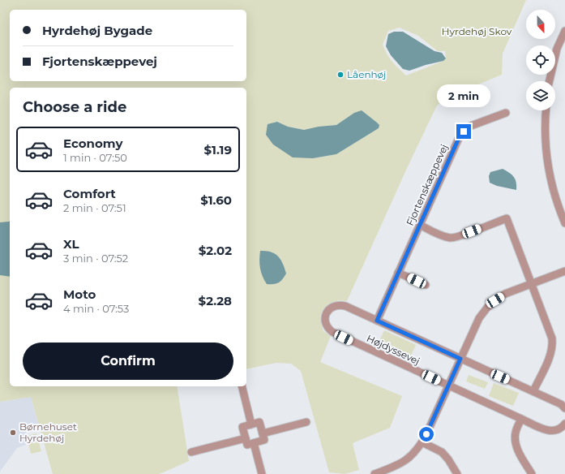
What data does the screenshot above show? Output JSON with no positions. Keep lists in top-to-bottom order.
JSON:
{
  "streets": {
    "street": ["Fjortenskæppevej", "Højdyssevej"]
  },
  "crossings": [
    ["Fjortenskæppevej", "Højdyssevej"]
  ],
  "parks": ["Hyrdehøj Skov"],
  "places": ["Låenhøj", "Børnehuset Hyrdehøj"],
  "north": "bottom",
  "page": {
    "banner": ["Hyrdehøj Bygade", "Fjortenskæppevej"],
    "bubble": "2 min",
    "heading": "Choose a ride",
    "list": [
      {
        "name": "Economy",
        "note": "1 min · 07:50",
        "value": "$1.19"
      },
      {
        "name": "Comfort",
        "note": "2 min · 07:51",
        "value": "$1.60"
      },
      {
        "name": "XL",
        "note": "3 min · 07:52",
        "value": "$2.02"
      },
      {
        "name": "Moto",
        "note": "4 min · 07:53",
        "value": "$2.28"
      }
    ],
    "buttons": "Confirm"
  }
}
